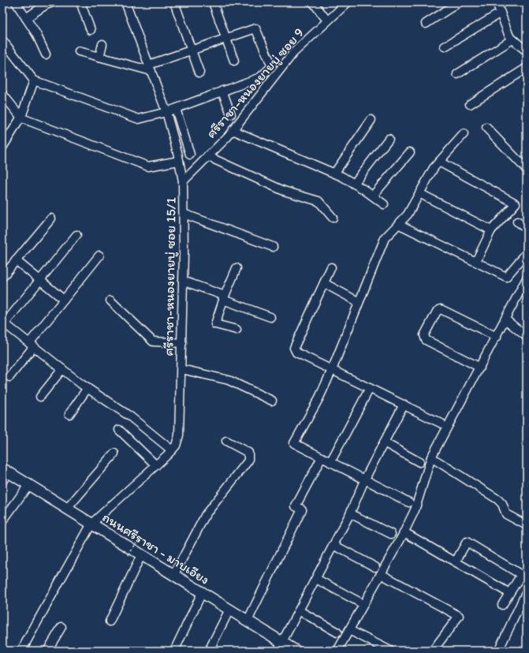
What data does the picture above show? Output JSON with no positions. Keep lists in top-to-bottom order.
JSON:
{
  "streets": {
    "main road": ["ถนนศรีราชา - มาบเอียง"],
    "street": ["ศรีราชา-หนองยายบู่ ซอย 9", "ศรีราชา-หนองยายบู่ ซอย 15/1"]
  },
  "crossings": [
    ["ศรีราชา-หนองยายบู่ ซอย 9", "ศรีราชา-หนองยายบู่ ซอย 15/1"],
    ["ศรีราชา-หนองยายบู่ ซอย 15/1", "ถนนศรีราชา - มาบเอียง"]
  ]
}
